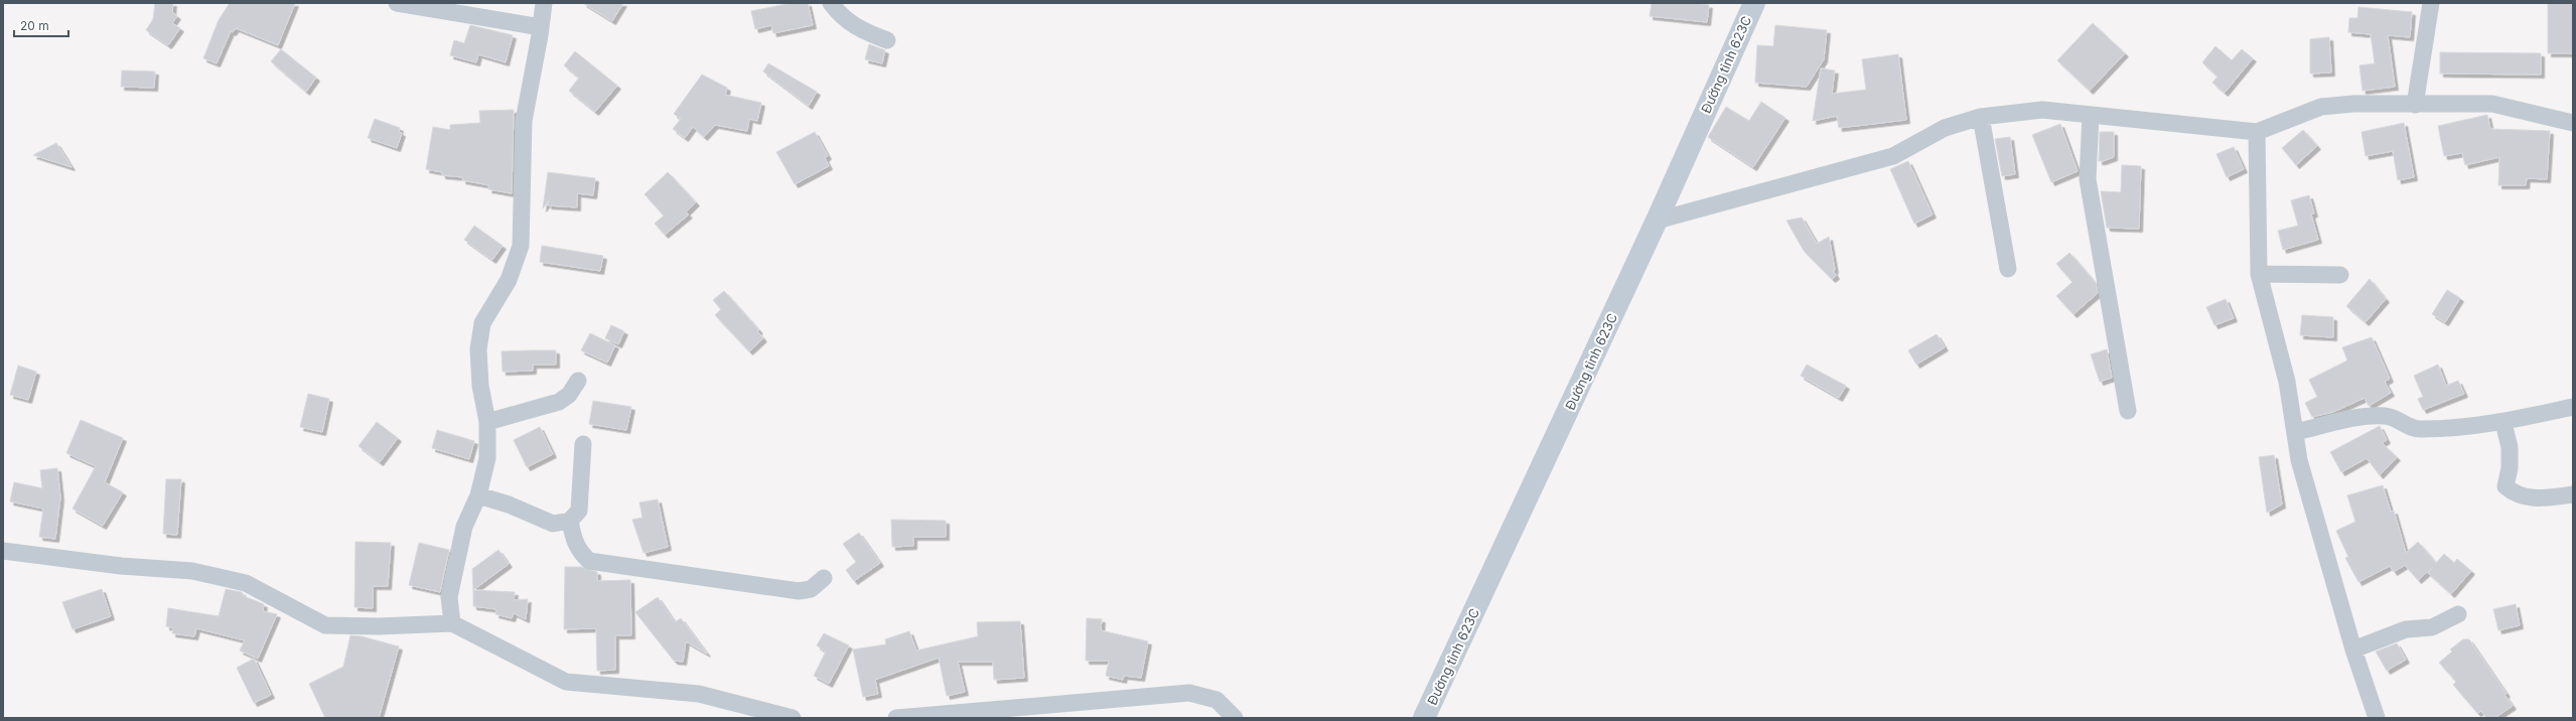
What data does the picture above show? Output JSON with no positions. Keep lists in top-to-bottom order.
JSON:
{
  "streets": {
    "main road": ["Đường tỉnh 623C"]
  },
  "scale_bar": "20 m"
}
